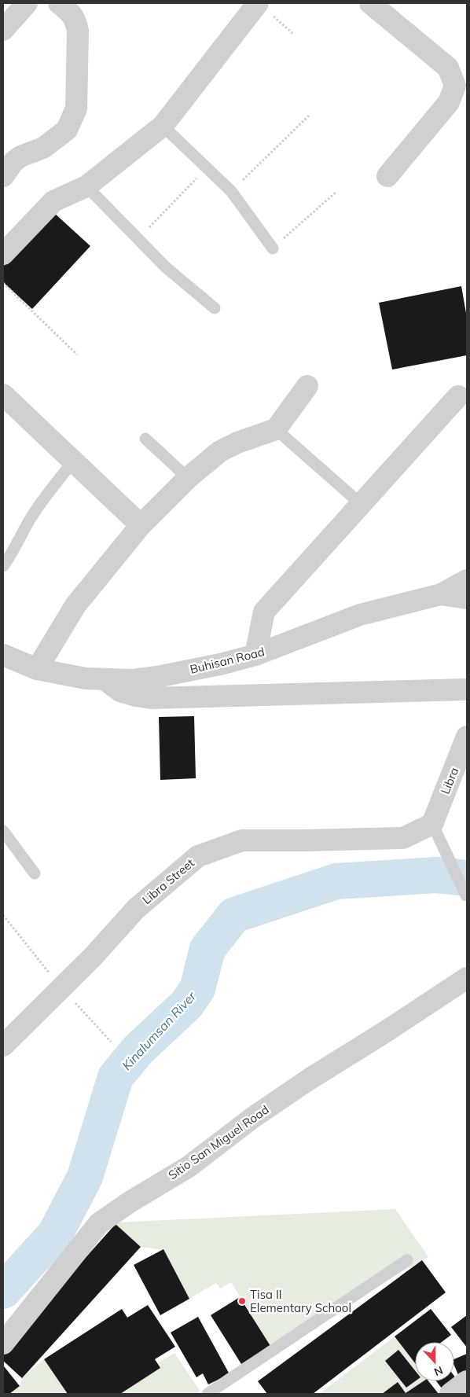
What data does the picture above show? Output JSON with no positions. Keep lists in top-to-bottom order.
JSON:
{
  "streets": {
    "street": [
      "Buhisan Road",
      "Libra",
      "Libra Street",
      "Sitio San Miguel Road"
    ]
  },
  "crossings": [
    ["Libra", "Libra Street"]
  ],
  "water": ["Kinalumsan River"],
  "places": ["Tisa II Elementary School"],
  "north": "bottom"
}
